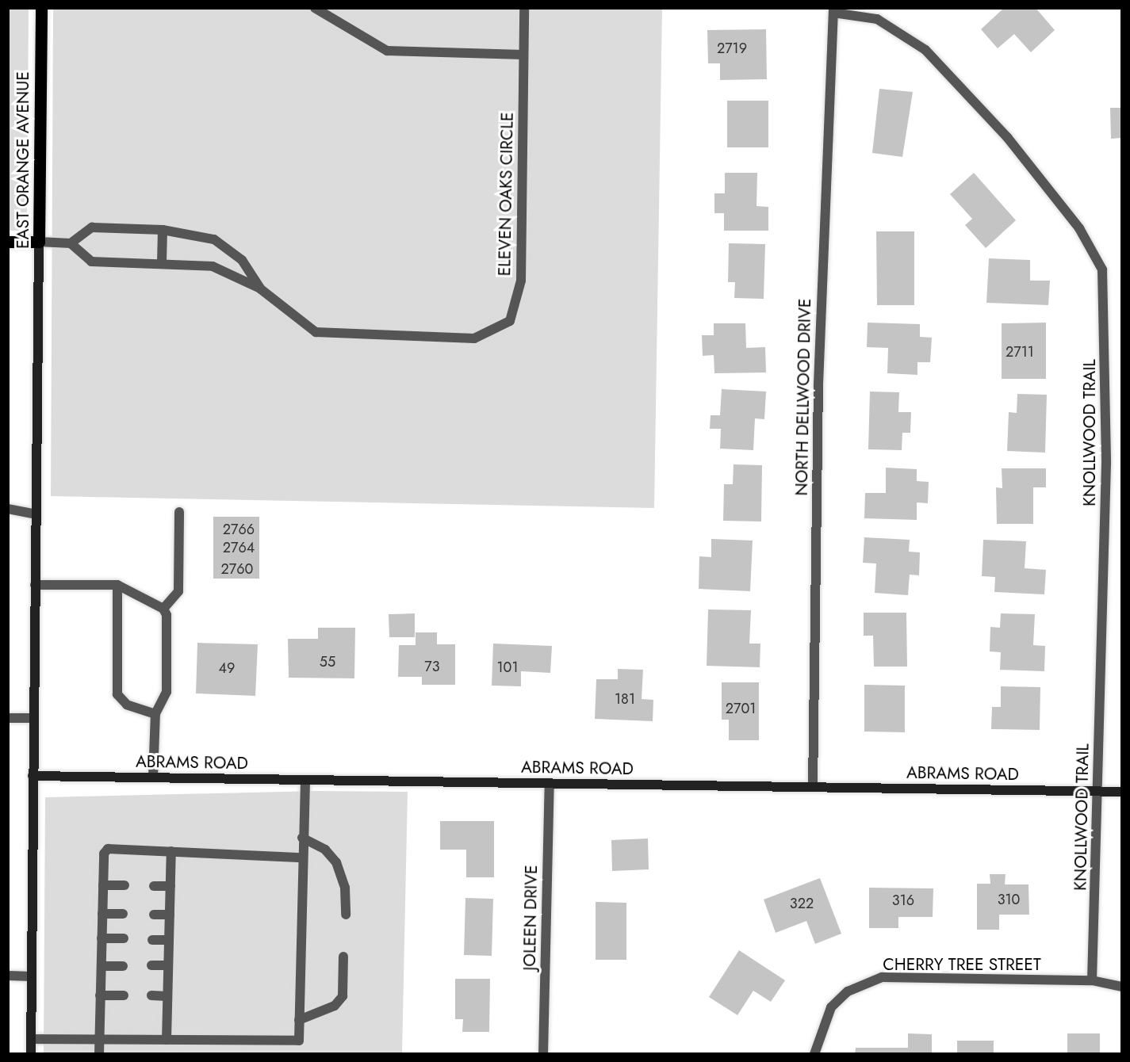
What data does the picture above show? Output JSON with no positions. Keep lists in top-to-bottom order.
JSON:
{
  "streets": {
    "main road": ["EAST ORANGE AVENUE"],
    "street": [
      "ELEVEN OAKS CIRCLE",
      "NORTH DELLWOOD DRIVE",
      "KNOLLWOOD TRAIL",
      "ABRAMS ROAD",
      "JOLEEN DRIVE",
      "CHERRY TREE STREET"
    ]
  },
  "crossings": [
    ["EAST ORANGE AVENUE", "ABRAMS ROAD"],
    ["NORTH DELLWOOD DRIVE", "KNOLLWOOD TRAIL"],
    ["NORTH DELLWOOD DRIVE", "ABRAMS ROAD"],
    ["KNOLLWOOD TRAIL", "ABRAMS ROAD"],
    ["KNOLLWOOD TRAIL", "CHERRY TREE STREET"],
    ["ABRAMS ROAD", "JOLEEN DRIVE"]
  ],
  "house_numbers": [
    "2719",
    "2711",
    "2766",
    "2764",
    "2760",
    "55",
    "73",
    "101",
    "49",
    "181",
    "2701",
    "310",
    "316",
    "322"
  ]
}
